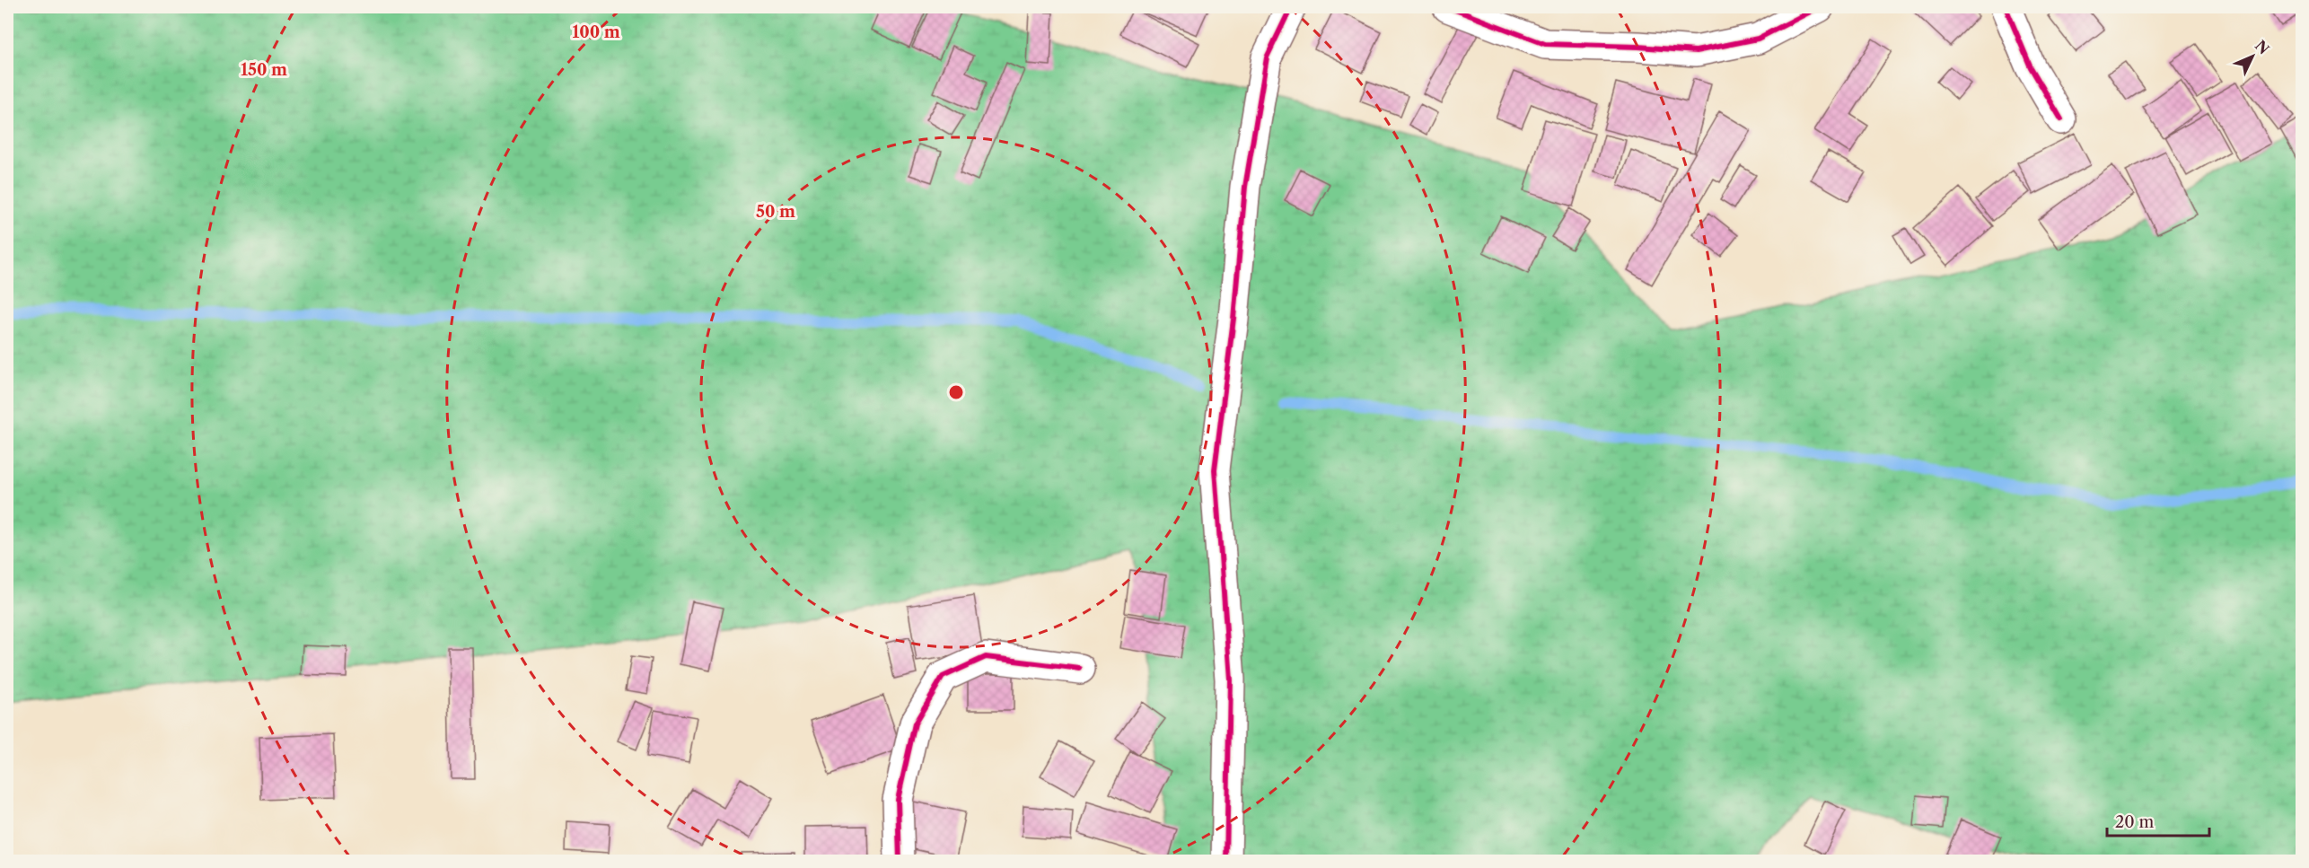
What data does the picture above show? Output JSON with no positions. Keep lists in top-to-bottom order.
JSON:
{
  "scale_bar": "20 m",
  "north": "top right",
  "rings": ["100 m", "150 m", "50 m"]
}
